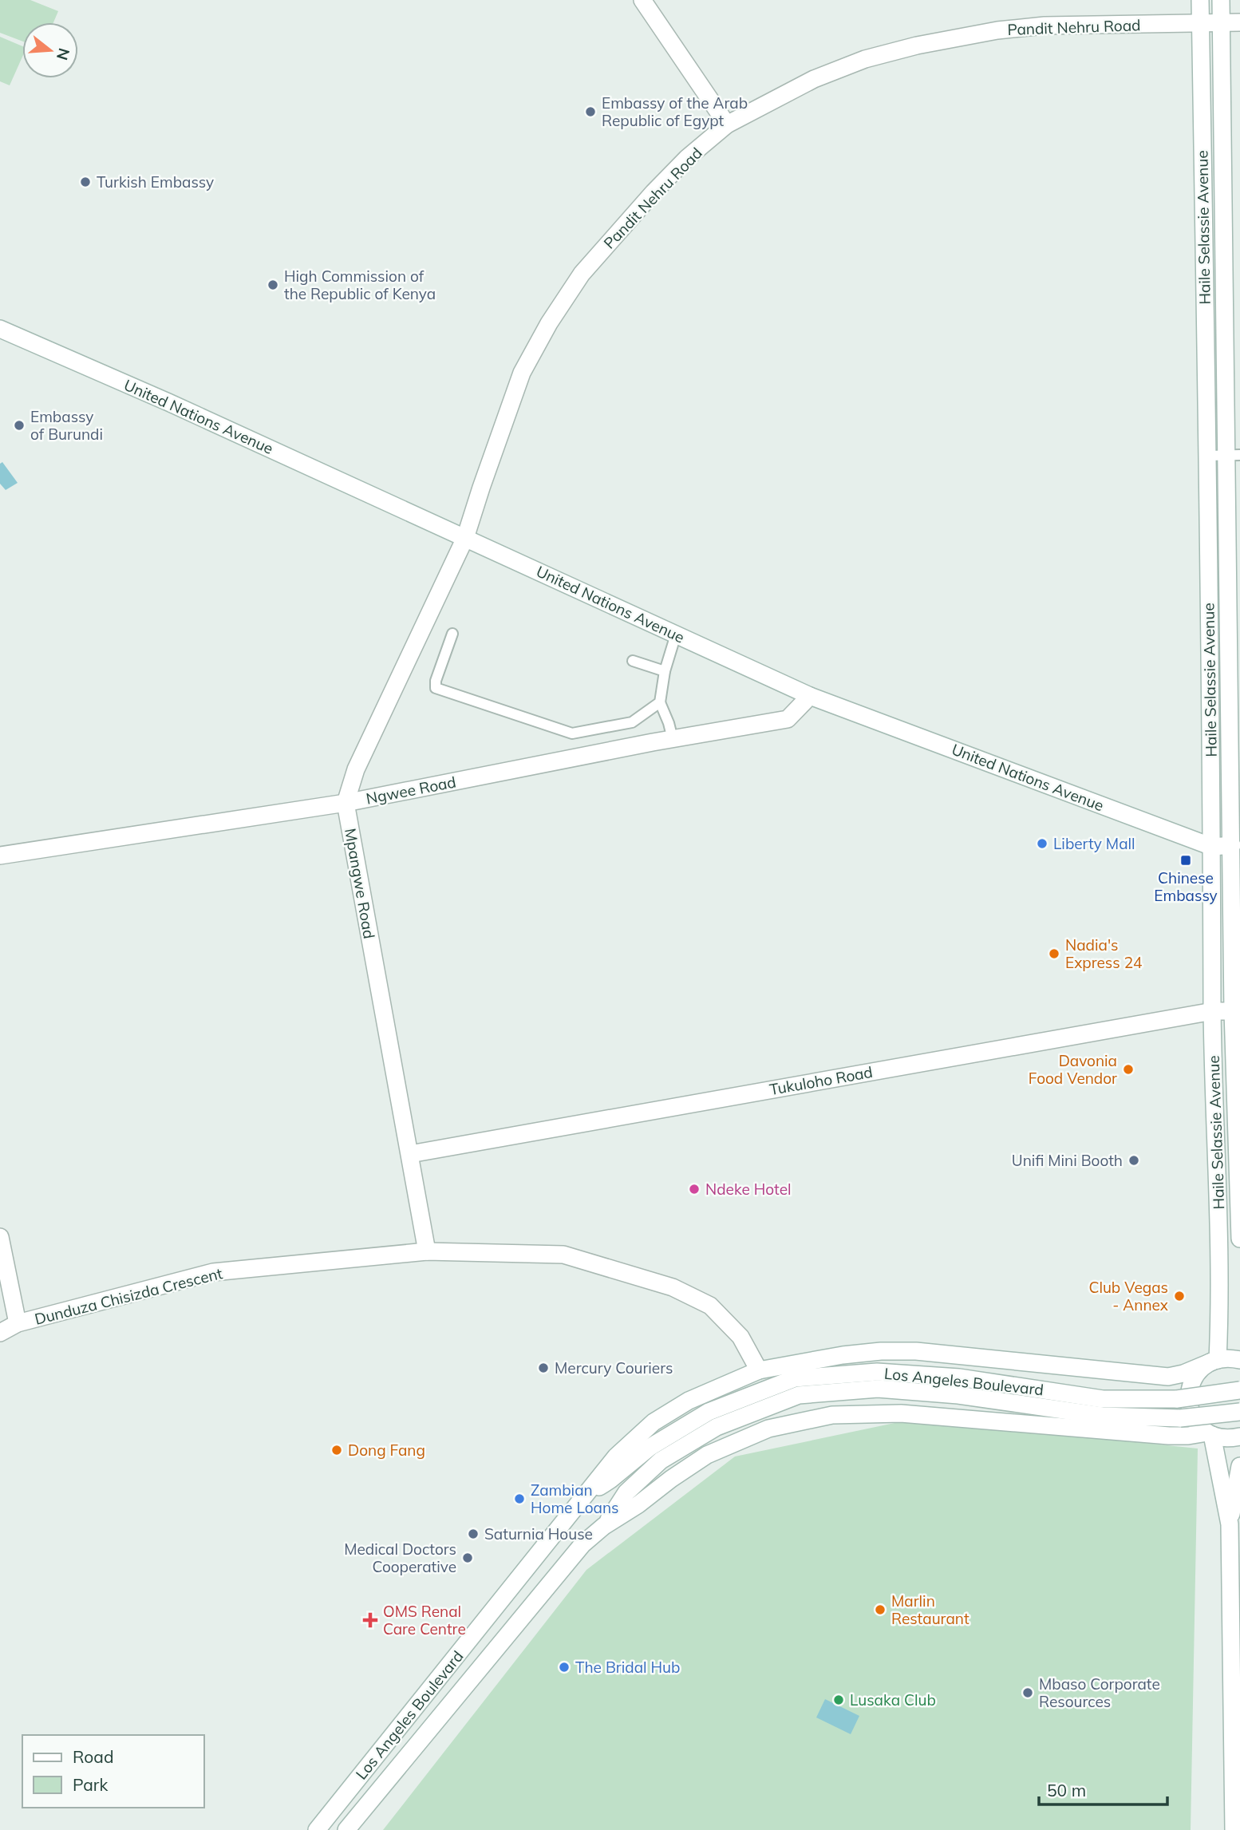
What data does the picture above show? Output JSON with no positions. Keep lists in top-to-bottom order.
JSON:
{
  "streets": {
    "main road": [
      "Pandit Nehru Road",
      "Haile Selassie Avenue",
      "United Nations Avenue",
      "Ngwee Road",
      "Mpangwe Road",
      "Tukuloho Road",
      "Dunduza Chisizda Crescent",
      "Los Angeles Boulevard"
    ]
  },
  "crossings": [
    ["Pandit Nehru Road", "Haile Selassie Avenue"],
    ["Pandit Nehru Road", "United Nations Avenue"],
    ["Pandit Nehru Road", "Mpangwe Road"],
    ["Haile Selassie Avenue", "United Nations Avenue"],
    ["Haile Selassie Avenue", "Tukuloho Road"],
    ["Haile Selassie Avenue", "Los Angeles Boulevard"],
    ["United Nations Avenue", "Ngwee Road"],
    ["United Nations Avenue", "Mpangwe Road"],
    ["Ngwee Road", "Mpangwe Road"],
    ["Mpangwe Road", "Tukuloho Road"],
    ["Mpangwe Road", "Dunduza Chisizda Crescent"],
    ["Dunduza Chisizda Crescent", "Los Angeles Boulevard"]
  ],
  "places": {
    "other": [
      "Embassy of the Arab Republic of Egypt",
      "Turkish Embassy",
      "High Commission of the Republic of Kenya",
      "Embassy of Burundi",
      "Liberty Mall",
      "Nadia's Express 24",
      "Davonia Food Vendor",
      "Unifi Mini Booth",
      "Ndeke Hotel",
      "Club Vegas - Annex",
      "Mercury Couriers",
      "Dong Fang",
      "Zambian Home Loans",
      "Saturnia House",
      "Medical Doctors Cooperative",
      "Marlin Restaurant",
      "The Bridal Hub",
      "Mbaso Corporate Resources",
      "Lusaka Club"
    ],
    "transit": ["Chinese Embassy"],
    "health": ["OMS Renal Care Centre"]
  },
  "legend": ["Road", "Park"],
  "scale_bar": "50 m",
  "north": "right"
}
